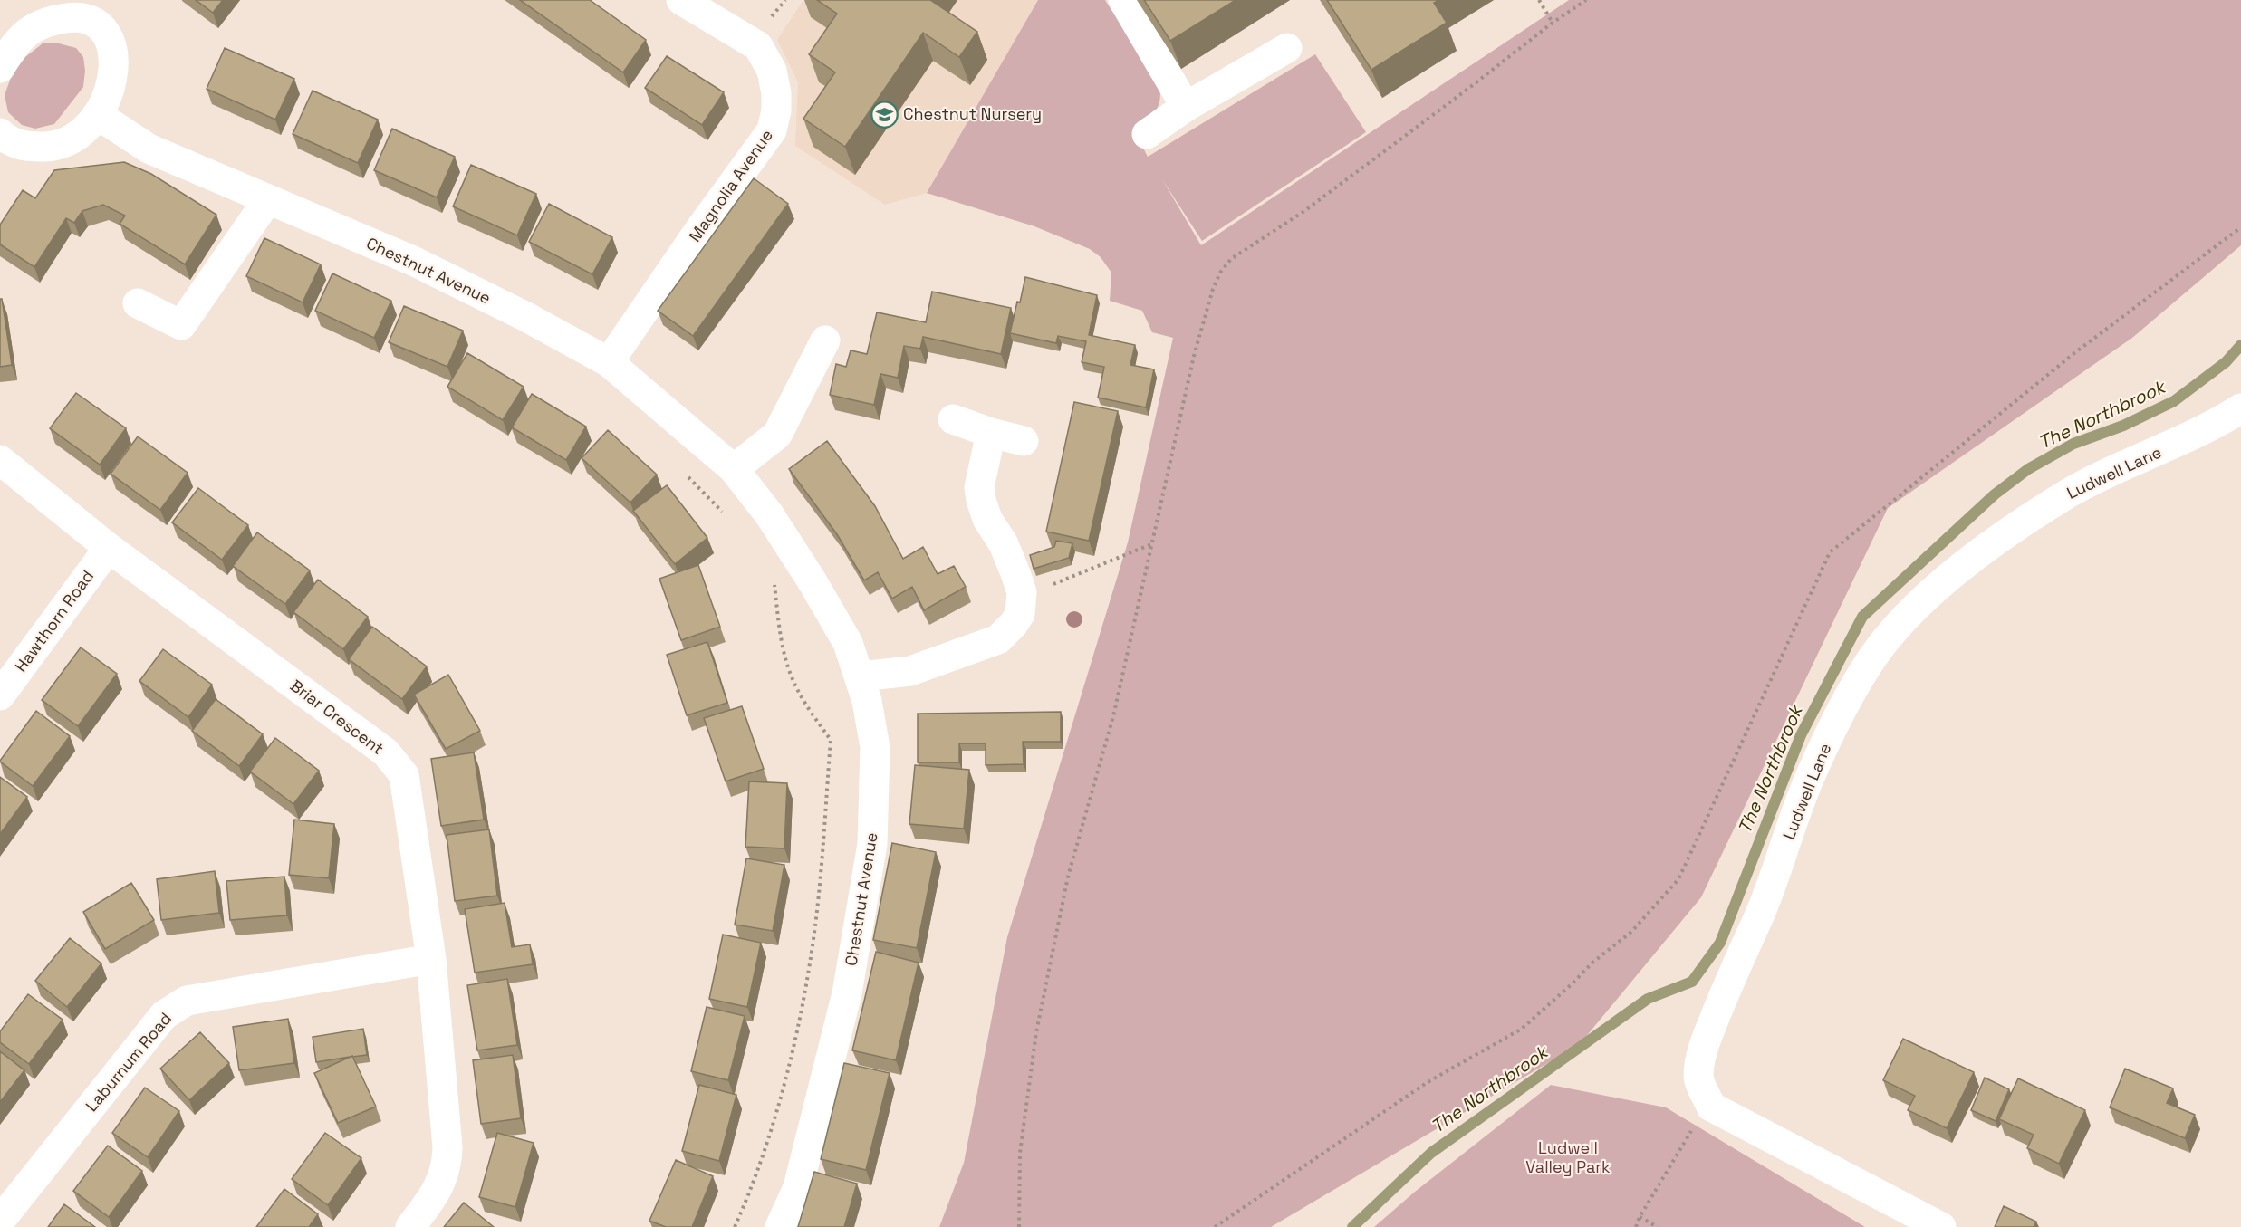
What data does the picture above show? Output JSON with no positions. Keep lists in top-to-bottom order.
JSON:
{
  "streets": {
    "street": [
      "Magnolia Avenue",
      "Chestnut Avenue",
      "Ludwell Lane",
      "Hawthorn Road",
      "Briar Crescent",
      "Laburnum Road"
    ]
  },
  "crossings": [
    ["Magnolia Avenue", "Chestnut Avenue"],
    ["Hawthorn Road", "Briar Crescent"],
    ["Briar Crescent", "Laburnum Road"]
  ],
  "water": ["The Northbrook"],
  "parks": ["Ludwell Valley Park"],
  "places": {
    "school or university": ["Chestnut Nursery"]
  }
}
